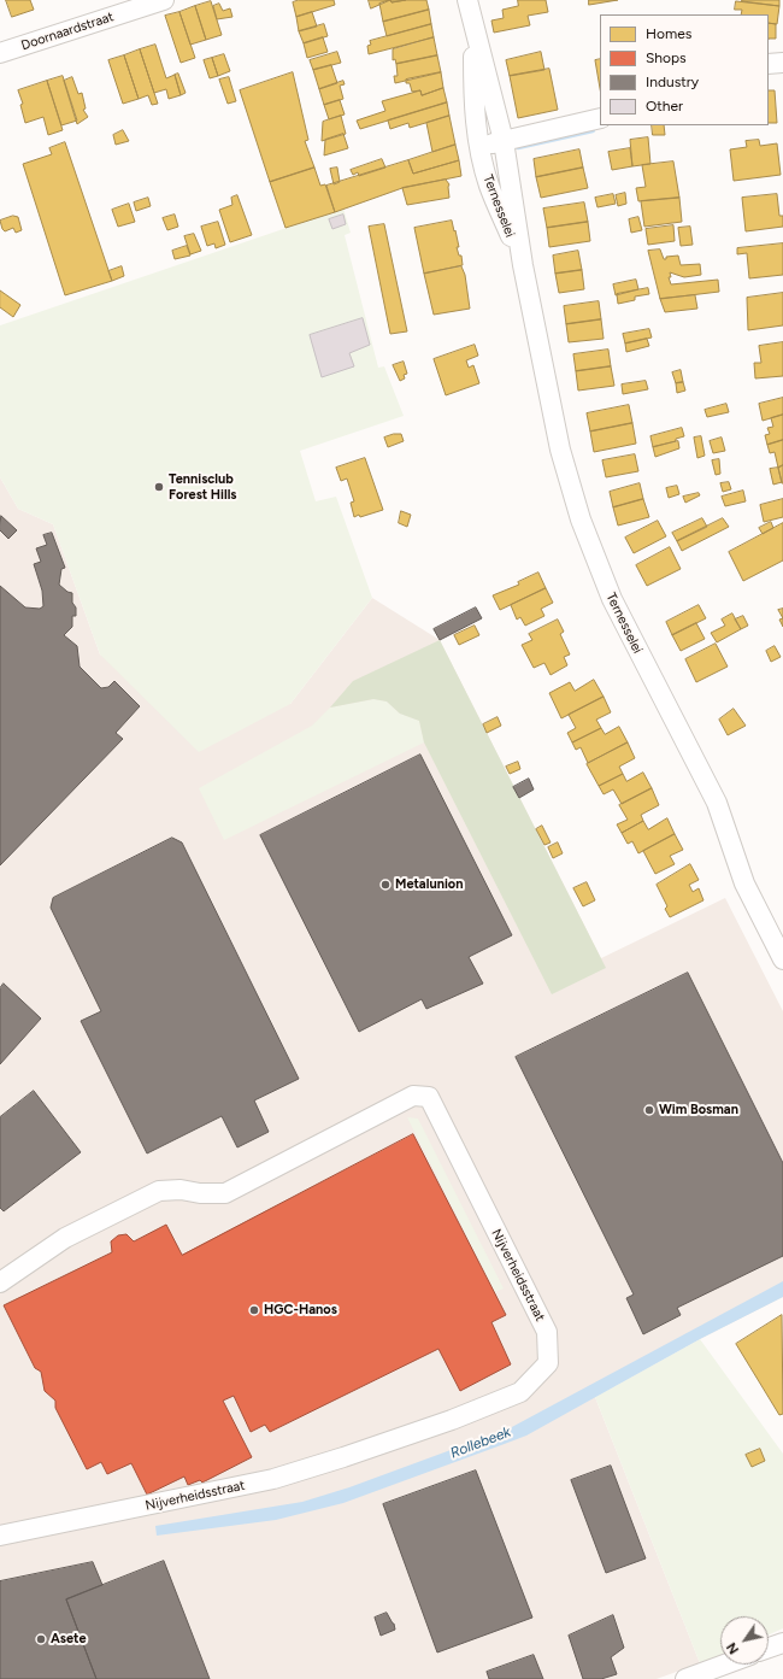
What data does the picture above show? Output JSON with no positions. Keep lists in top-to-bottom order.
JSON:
{
  "streets": {
    "street": ["Doornaardstraat", "Ternesselei", "Nijverheidsstraat"]
  },
  "water": ["Rollebeek"],
  "places": [
    "Tennisclub Forest Hills",
    "Metalunion",
    "Wim Bosman",
    "HGC-Hanos",
    "Asete"
  ],
  "legend": [
    "Homes",
    "Shops",
    "Industry",
    "Other"
  ],
  "north": "bottom left"
}
